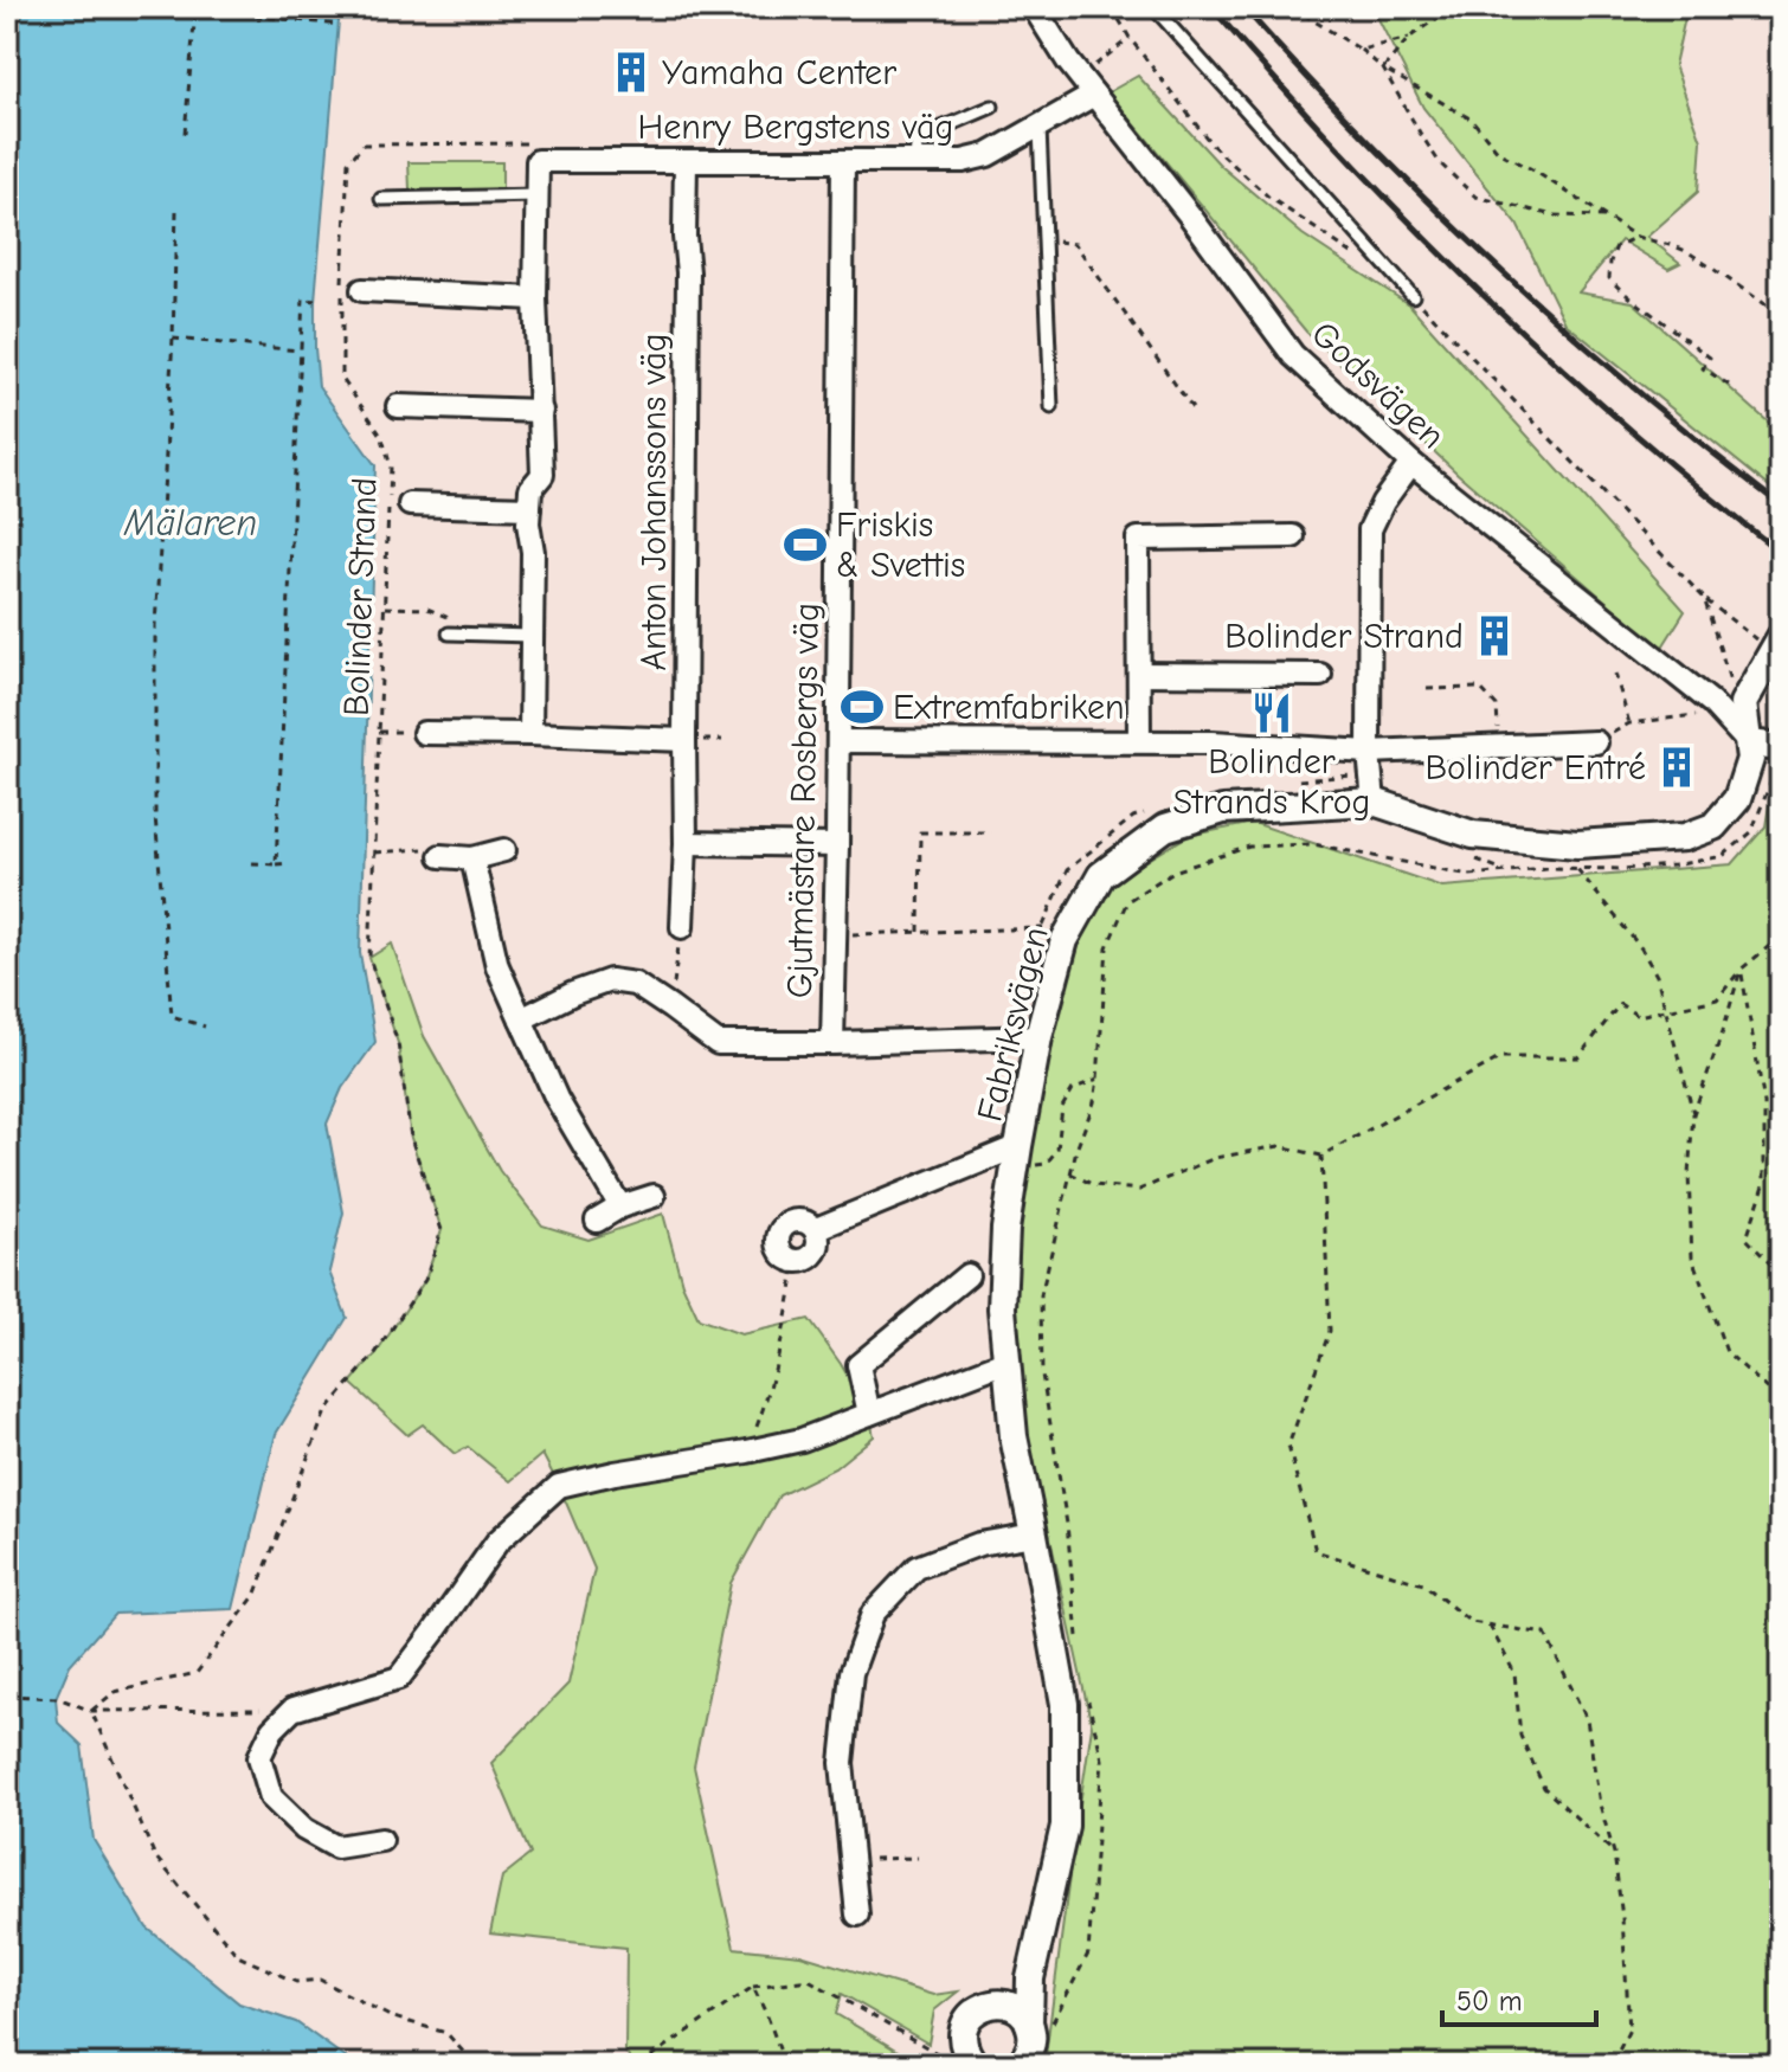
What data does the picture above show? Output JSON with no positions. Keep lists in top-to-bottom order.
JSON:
{
  "streets": {
    "street": [
      "Henry Bergstens väg",
      "Godsvägen",
      "Anton Johanssons väg",
      "Gjutmästare Rosbergs väg",
      "Fabriksvägen"
    ],
    "path": ["Bolinder Strand"]
  },
  "crossings": [
    ["Henry Bergstens väg", "Godsvägen"],
    ["Henry Bergstens väg", "Anton Johanssons väg"],
    ["Henry Bergstens väg", "Bolinder Strand"],
    ["Henry Bergstens väg", "Gjutmästare Rosbergs väg"],
    ["Godsvägen", "Fabriksvägen"]
  ],
  "water": ["Mälaren"],
  "places": {
    "building": ["Yamaha Center", "Bolinder Strand", "Bolinder Entré"],
    "sports": ["Friskis & Svettis", "Extremfabriken"],
    "restaurant": ["Bolinder Strands Krog"]
  },
  "scale_bar": "50 m"
}
